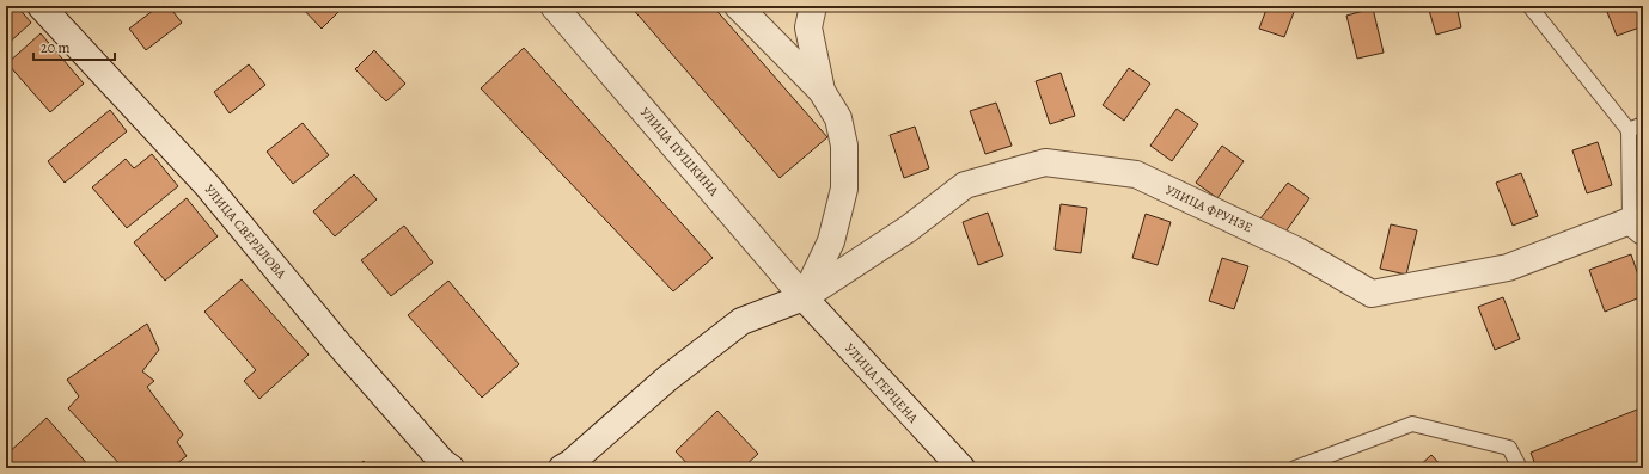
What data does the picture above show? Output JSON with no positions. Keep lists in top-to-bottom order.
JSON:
{
  "streets": {
    "street": [
      "УЛИЦА ПУШКИНА",
      "УЛИЦА ФРУНЗЕ",
      "УЛИЦА СВЕРДЛОВА",
      "УЛИЦА ГЕРЦЕНА"
    ]
  },
  "crossings": [
    ["УЛИЦА ПУШКИНА", "УЛИЦА ФРУНЗЕ"],
    ["УЛИЦА ПУШКИНА", "УЛИЦА ГЕРЦЕНА"],
    ["УЛИЦА ФРУНЗЕ", "УЛИЦА ГЕРЦЕНА"]
  ],
  "scale_bar": "20 m"
}
